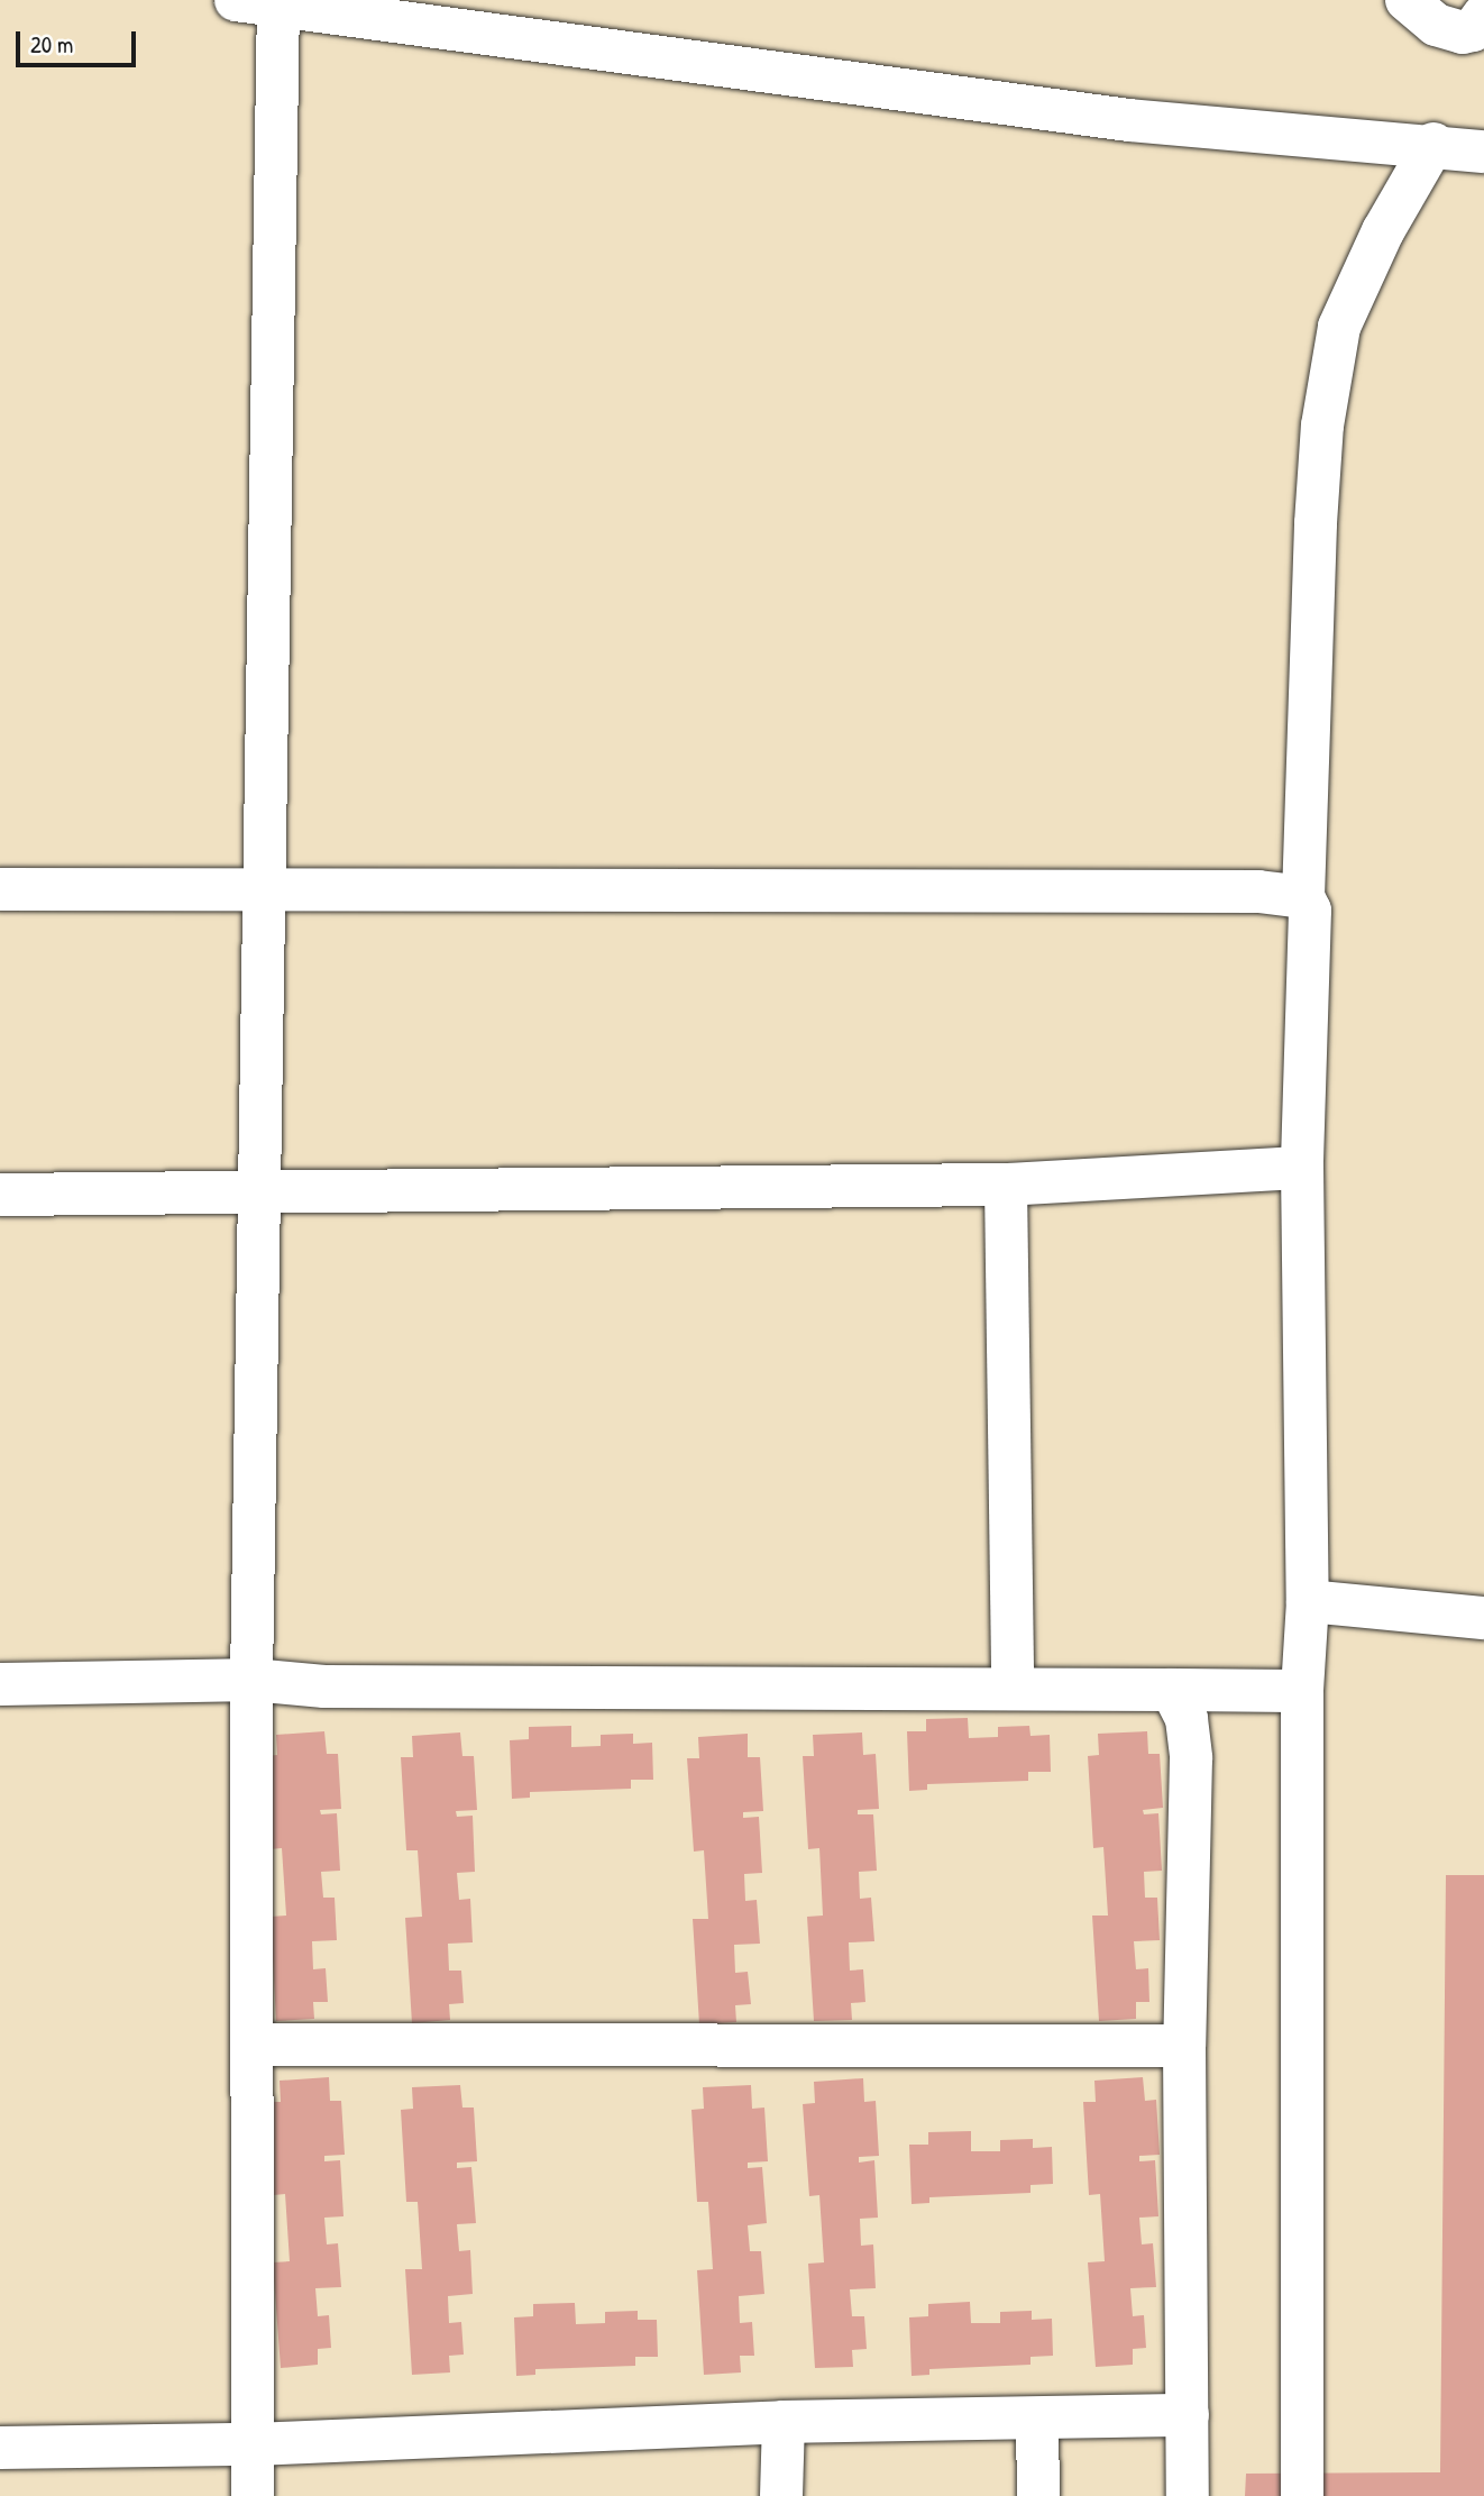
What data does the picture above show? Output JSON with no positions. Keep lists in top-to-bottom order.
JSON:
{
  "scale_bar": "20 m"
}
